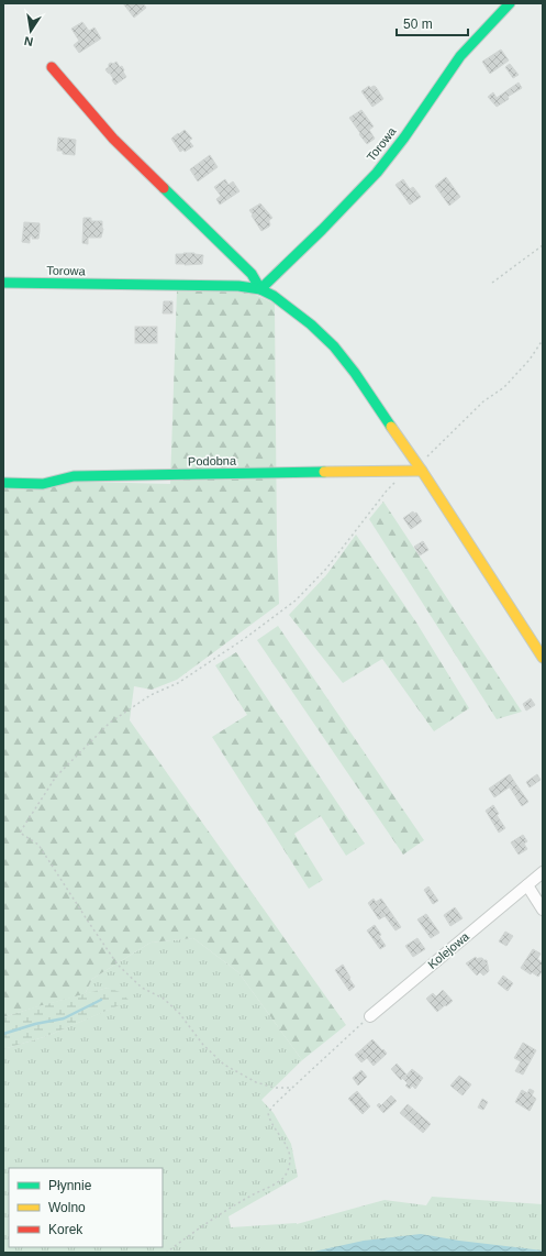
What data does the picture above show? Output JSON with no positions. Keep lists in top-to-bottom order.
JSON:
{
  "streets": {
    "street": ["Torowa", "Podobna", "Kolejowa"]
  },
  "legend": ["Płynnie", "Wolno", "Korek"],
  "scale_bar": "50 m",
  "north": "bottom"
}
